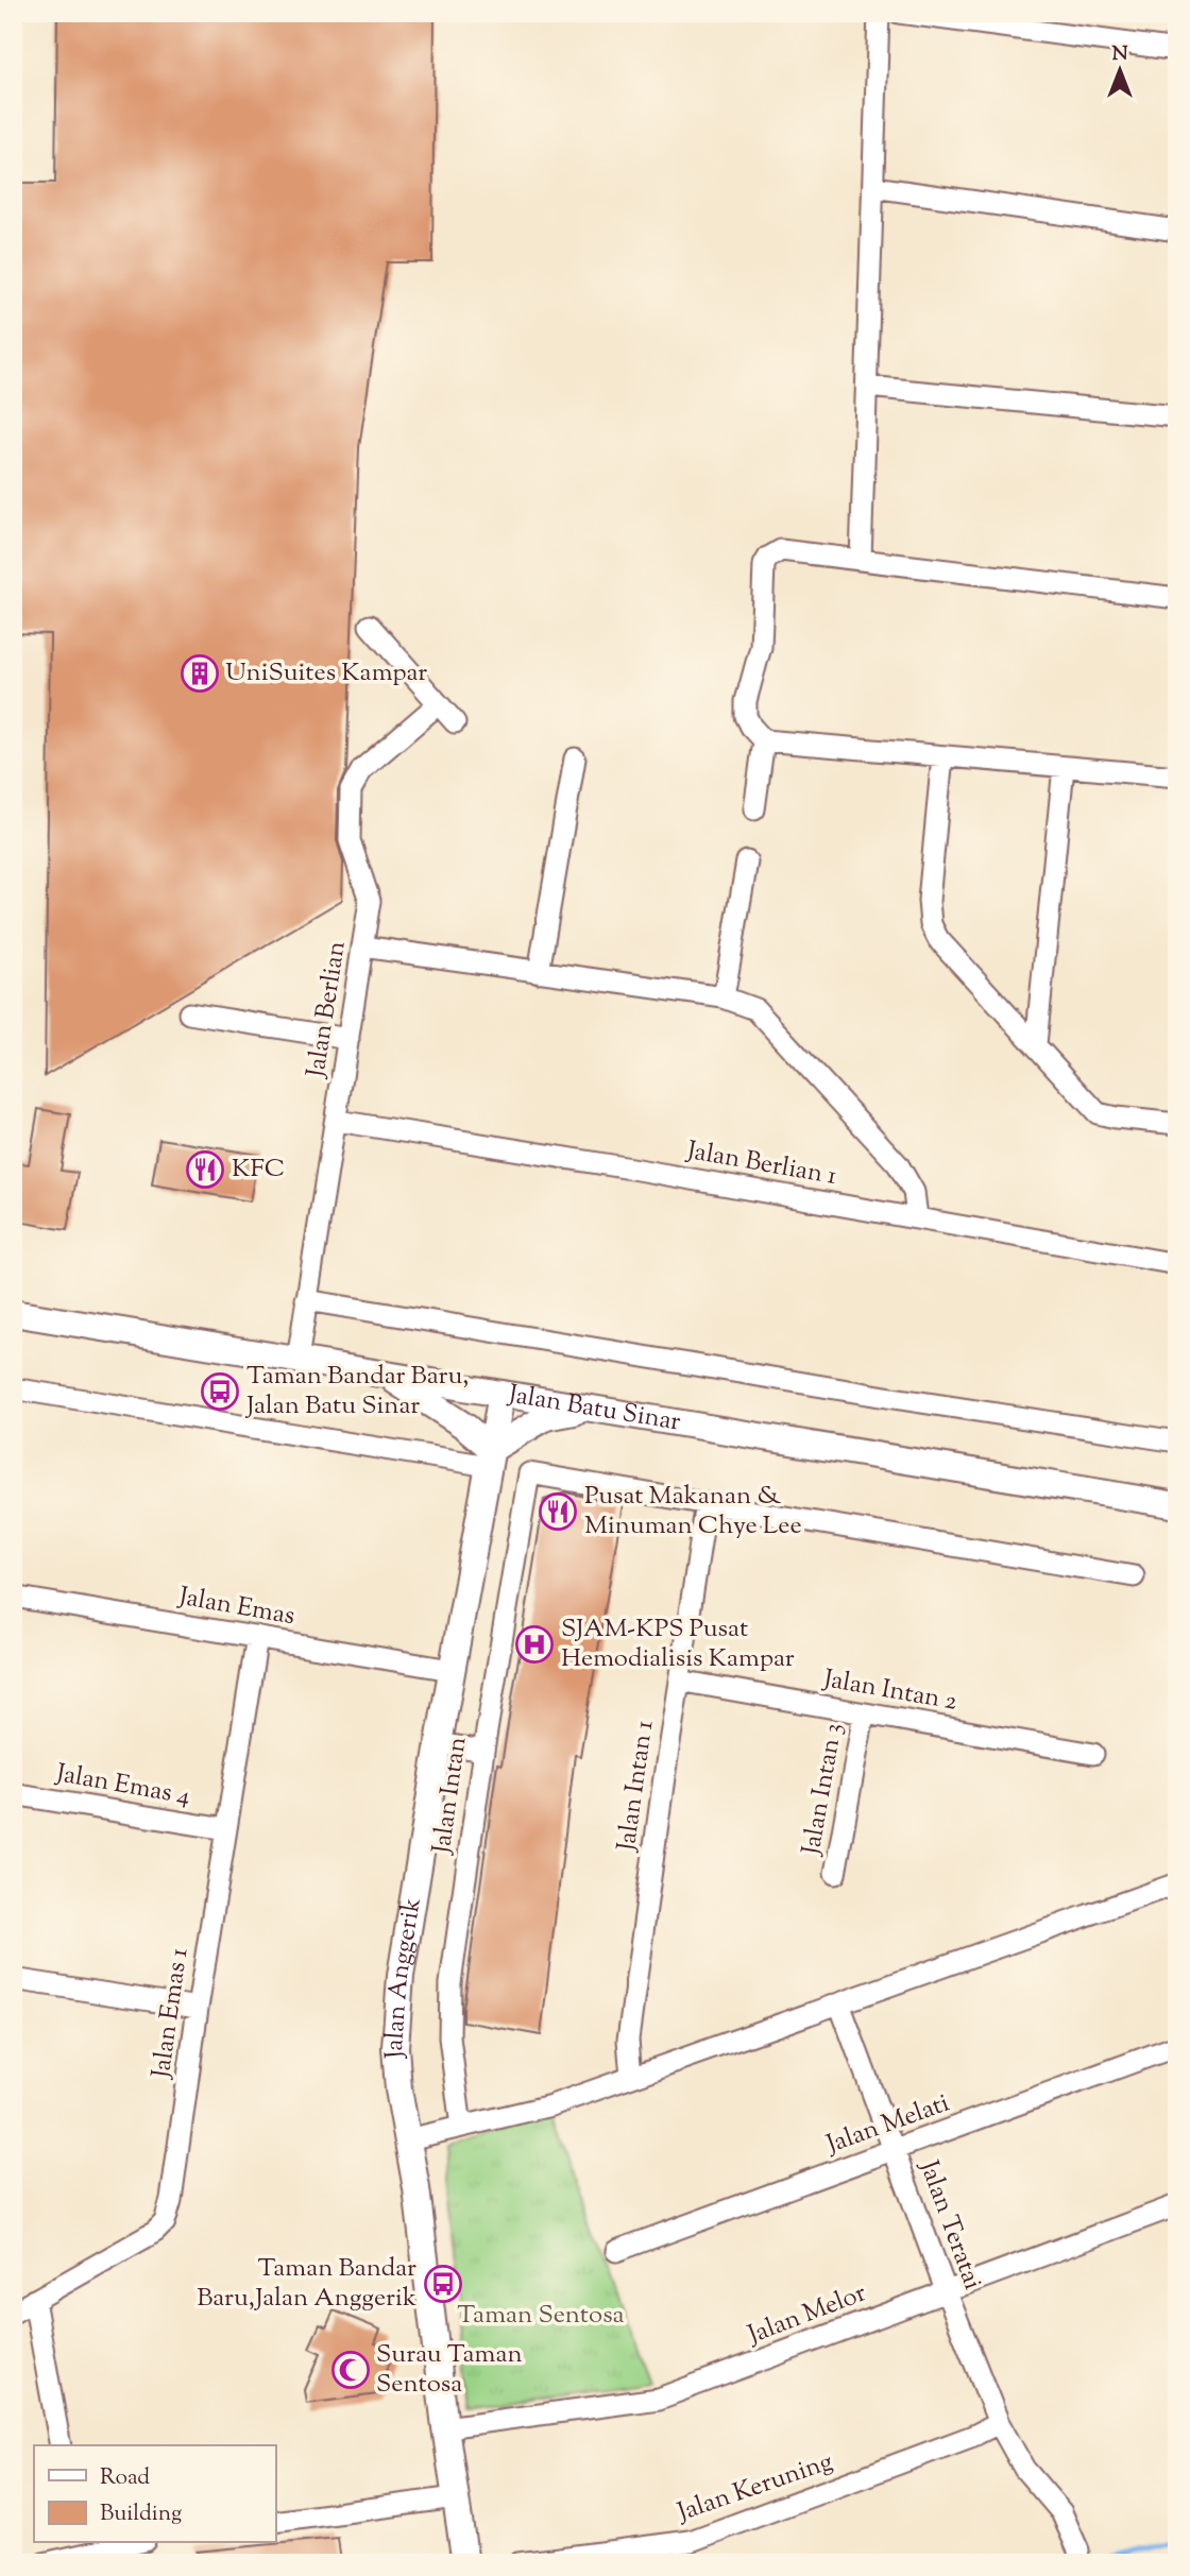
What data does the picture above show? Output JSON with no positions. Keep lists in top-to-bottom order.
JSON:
{
  "streets": {
    "street": [
      "Jalan Berlian",
      "Jalan Berlian 1",
      "Jalan Batu Sinar",
      "Jalan Emas",
      "Jalan Intan 2",
      "Jalan Emas 4",
      "Jalan Intan 1",
      "Jalan Intan 3",
      "Jalan Intan",
      "Jalan Anggerik",
      "Jalan Emas 1",
      "Jalan Melati",
      "Jalan Teratai",
      "Jalan Melor",
      "Jalan Keruning"
    ]
  },
  "crossings": [
    ["Jalan Berlian", "Jalan Berlian 1"],
    ["Jalan Berlian", "Jalan Batu Sinar"],
    ["Jalan Batu Sinar", "Jalan Anggerik"],
    ["Jalan Emas", "Jalan Anggerik"],
    ["Jalan Emas", "Jalan Emas 1"],
    ["Jalan Intan 2", "Jalan Intan 1"],
    ["Jalan Intan 2", "Jalan Intan 3"],
    ["Jalan Emas 4", "Jalan Emas 1"],
    ["Jalan Intan 1", "Jalan Intan"],
    ["Jalan Anggerik", "Jalan Melor"],
    ["Jalan Melati", "Jalan Teratai"],
    ["Jalan Teratai", "Jalan Melor"],
    ["Jalan Teratai", "Jalan Keruning"]
  ],
  "parks": ["Taman Sentosa"],
  "places": {
    "building": ["UniSuites Kampar"],
    "restaurant": ["KFC", "Pusat Makanan & Minuman Chye Lee"],
    "bus stop": ["Taman Bandar Baru, Jalan Batu Sinar", "Taman Bandar Baru,Jalan Anggerik"],
    "hospital": ["SJAM-KPS Pusat Hemodialisis Kampar"],
    "mosque": ["Surau Taman Sentosa"]
  },
  "legend": ["Road", "Building"],
  "north": "top"
}
